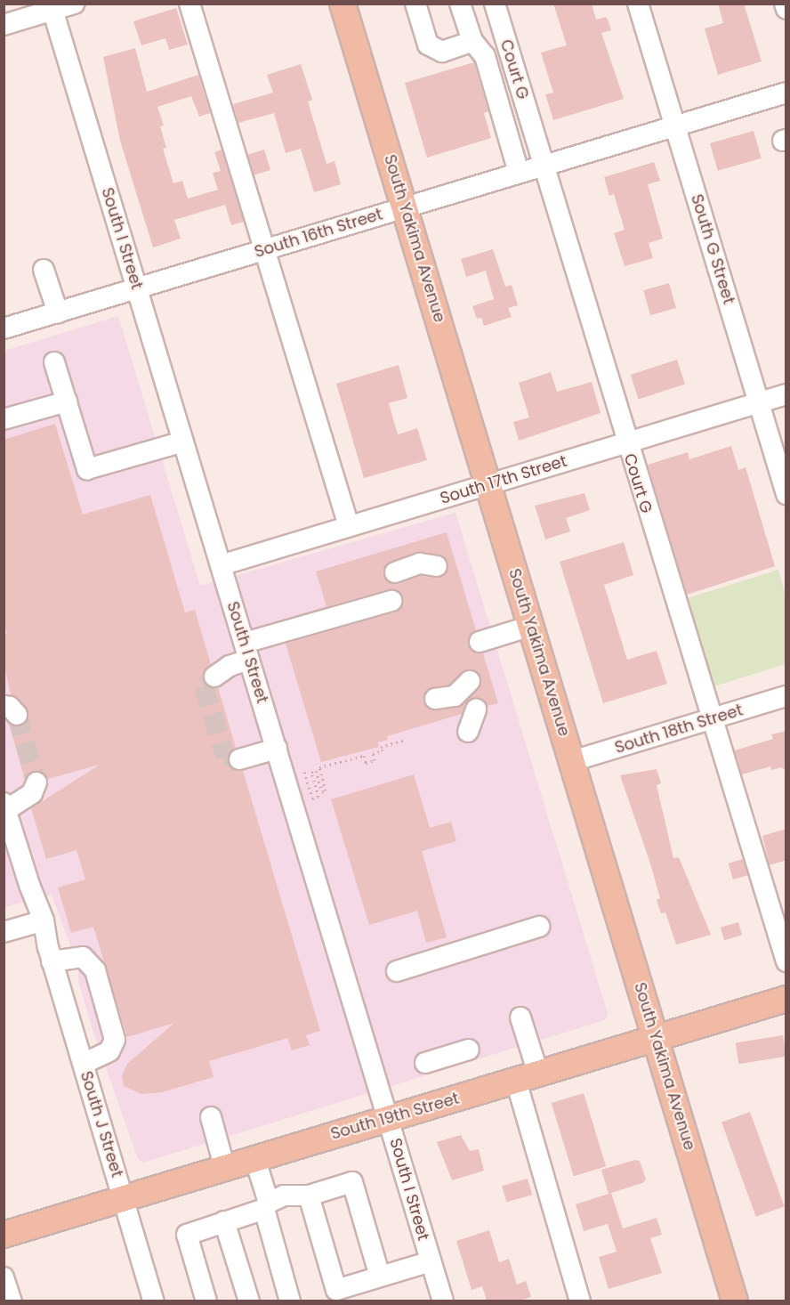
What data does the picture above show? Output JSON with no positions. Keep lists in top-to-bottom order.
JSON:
{
  "streets": {
    "main road": ["South Yakima Avenue", "South 19th Street"],
    "street": [
      "Court G",
      "South 16th Street",
      "South I Street",
      "South G Street",
      "South 17th Street",
      "South 18th Street",
      "South J Street"
    ]
  },
  "crossings": [
    ["Court G", "South 16th Street"],
    ["Court G", "South 17th Street"],
    ["Court G", "South 18th Street"],
    ["South 16th Street", "South I Street"],
    ["South 16th Street", "South Yakima Avenue"],
    ["South 16th Street", "South G Street"],
    ["South I Street", "South 17th Street"],
    ["South I Street", "South 19th Street"],
    ["South Yakima Avenue", "South 17th Street"],
    ["South Yakima Avenue", "South 18th Street"],
    ["South Yakima Avenue", "South 19th Street"],
    ["South G Street", "South 17th Street"],
    ["South 19th Street", "South J Street"]
  ]
}
